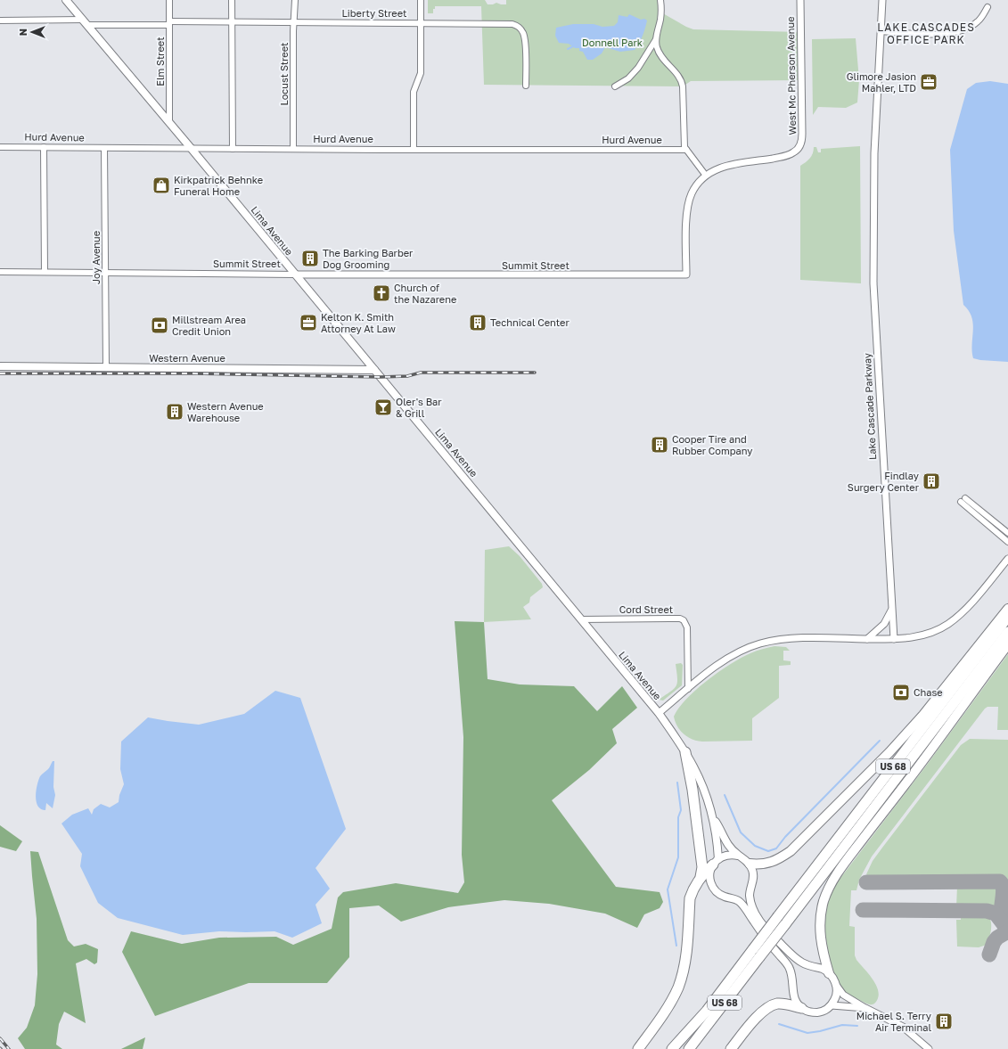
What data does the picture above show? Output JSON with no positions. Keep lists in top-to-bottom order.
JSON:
{
  "streets": {
    "highway": ["US 68"],
    "main road": ["Lima Avenue", "Western Avenue"],
    "street": [
      "Liberty Street",
      "Elm Street",
      "Locust Street",
      "West Mc Pherson Avenue",
      "Hurd Avenue",
      "Joy Avenue",
      "Summit Street",
      "Lake Cascade Parkway",
      "Cord Street"
    ]
  },
  "crossings": [
    ["Liberty Street", "Elm Street"],
    ["Liberty Street", "Locust Street"],
    ["Liberty Street", "Lima Avenue"],
    ["Elm Street", "Lima Avenue"],
    ["Locust Street", "Hurd Avenue"],
    ["West Mc Pherson Avenue", "Summit Street"],
    ["Hurd Avenue", "Lima Avenue"],
    ["Hurd Avenue", "Joy Avenue"],
    ["Lima Avenue", "Summit Street"],
    ["Lima Avenue", "Western Avenue"],
    ["Lima Avenue", "Cord Street"],
    ["Joy Avenue", "Summit Street"],
    ["Joy Avenue", "Western Avenue"]
  ],
  "districts": ["LAKE CASCADES OFFICE PARK"],
  "parks": ["Donnell Park"],
  "places": {
    "office": ["Glimore Jasion Mahler, LTD", "Kelton K. Smith Attorney At Law"],
    "shop": ["Kirkpatrick Behnke Funeral Home"],
    "building": [
      "The Barking Barber Dog Grooming",
      "Technical Center",
      "Western Avenue Warehouse",
      "Cooper Tire and Rubber Company",
      "Findlay Surgery Center",
      "Michael S. Terry Air Terminal"
    ],
    "church": ["Church of the Nazarene"],
    "bank": ["Millstream Area Credit Union", "Chase"],
    "bar": ["Oler's Bar & Grill"]
  },
  "north": "left"
}
